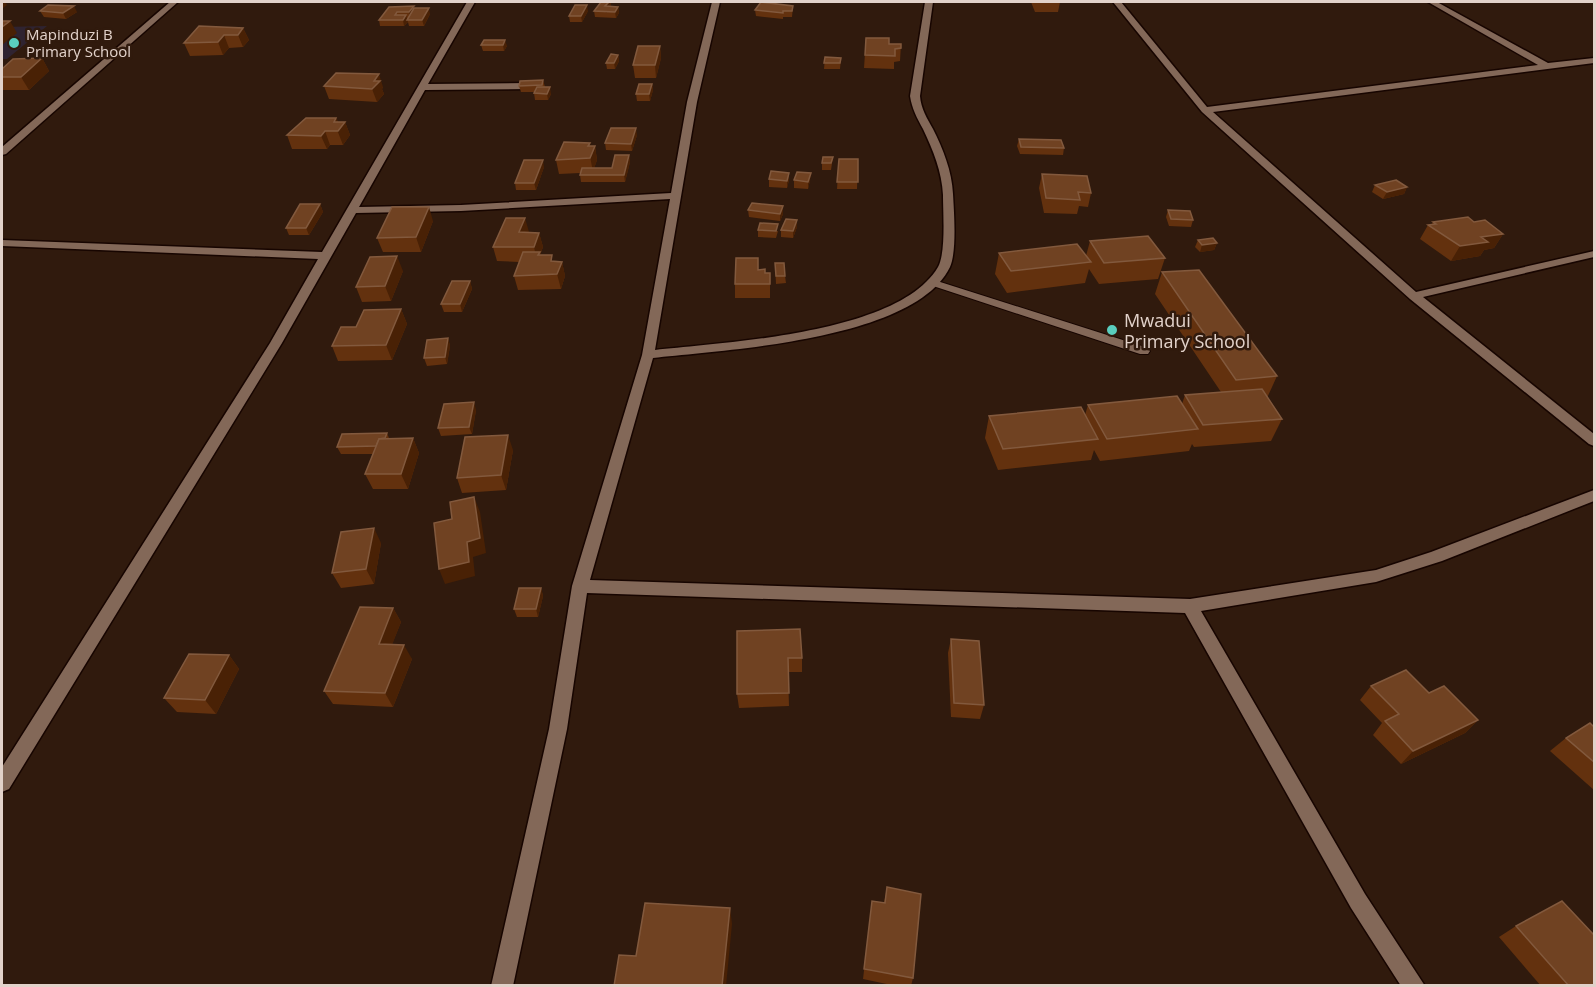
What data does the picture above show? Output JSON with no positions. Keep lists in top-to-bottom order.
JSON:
{
  "places": ["Mapinduzi B Primary School", "Mwadui Primary School"]
}
